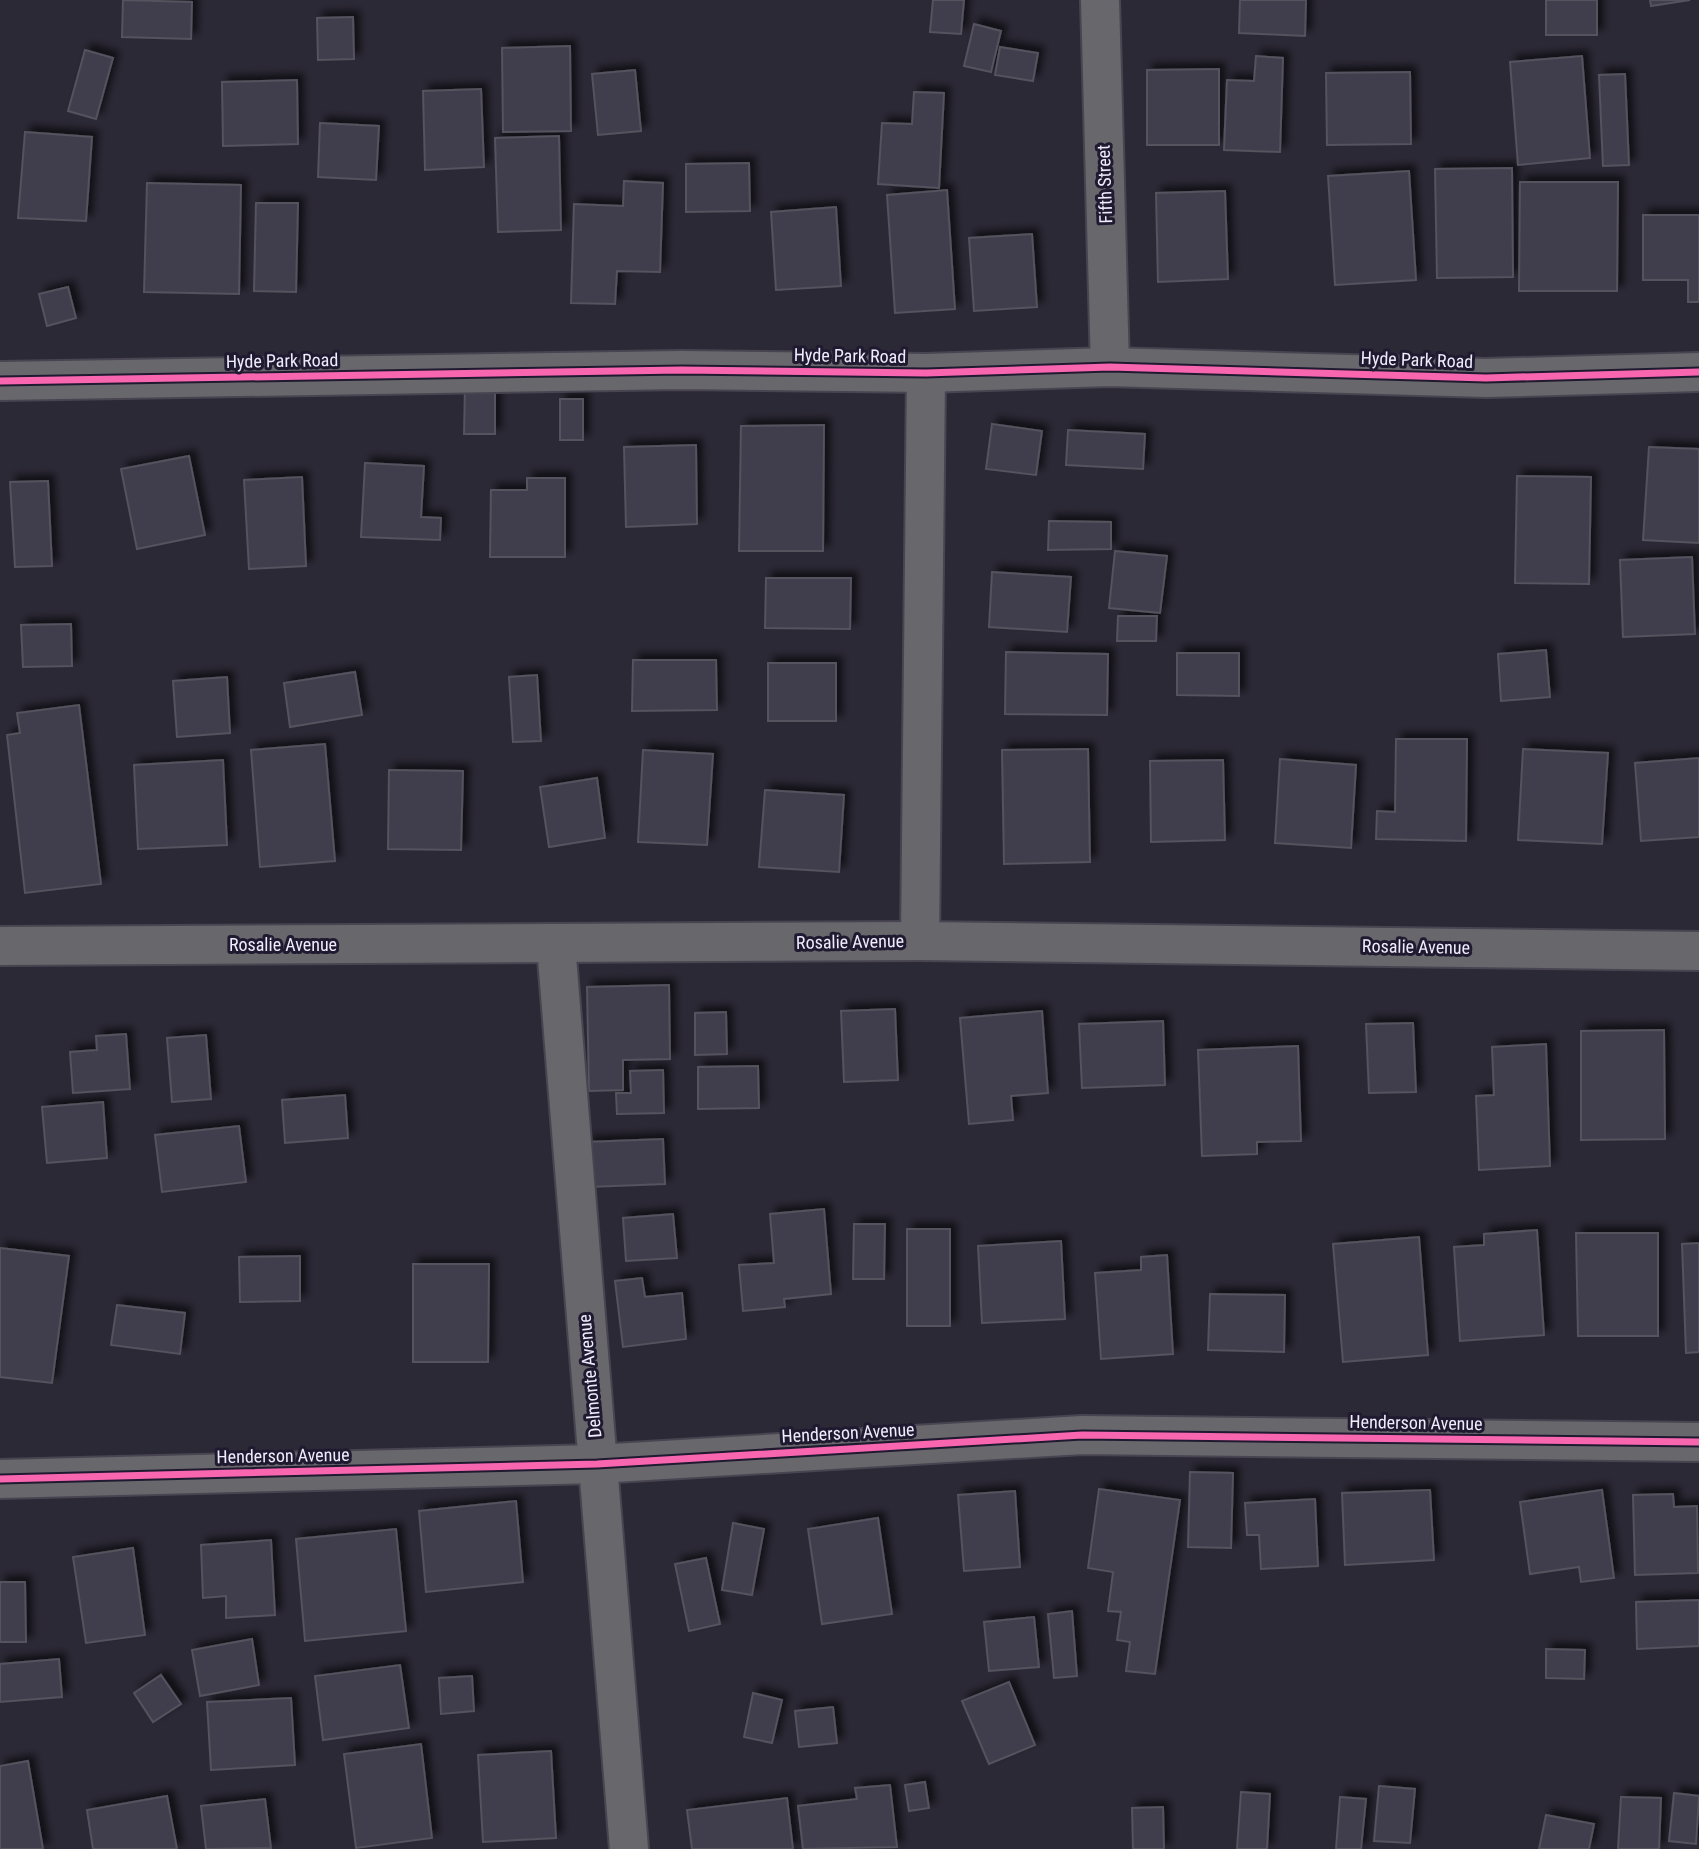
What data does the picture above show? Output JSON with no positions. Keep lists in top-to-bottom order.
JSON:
{
  "streets": {
    "street": [
      "Fifth Street",
      "Hyde Park Road",
      "Rosalie Avenue",
      "Delmonte Avenue",
      "Henderson Avenue"
    ]
  },
  "crossings": [
    ["Fifth Street", "Hyde Park Road"],
    ["Rosalie Avenue", "Delmonte Avenue"],
    ["Delmonte Avenue", "Henderson Avenue"]
  ]
}
